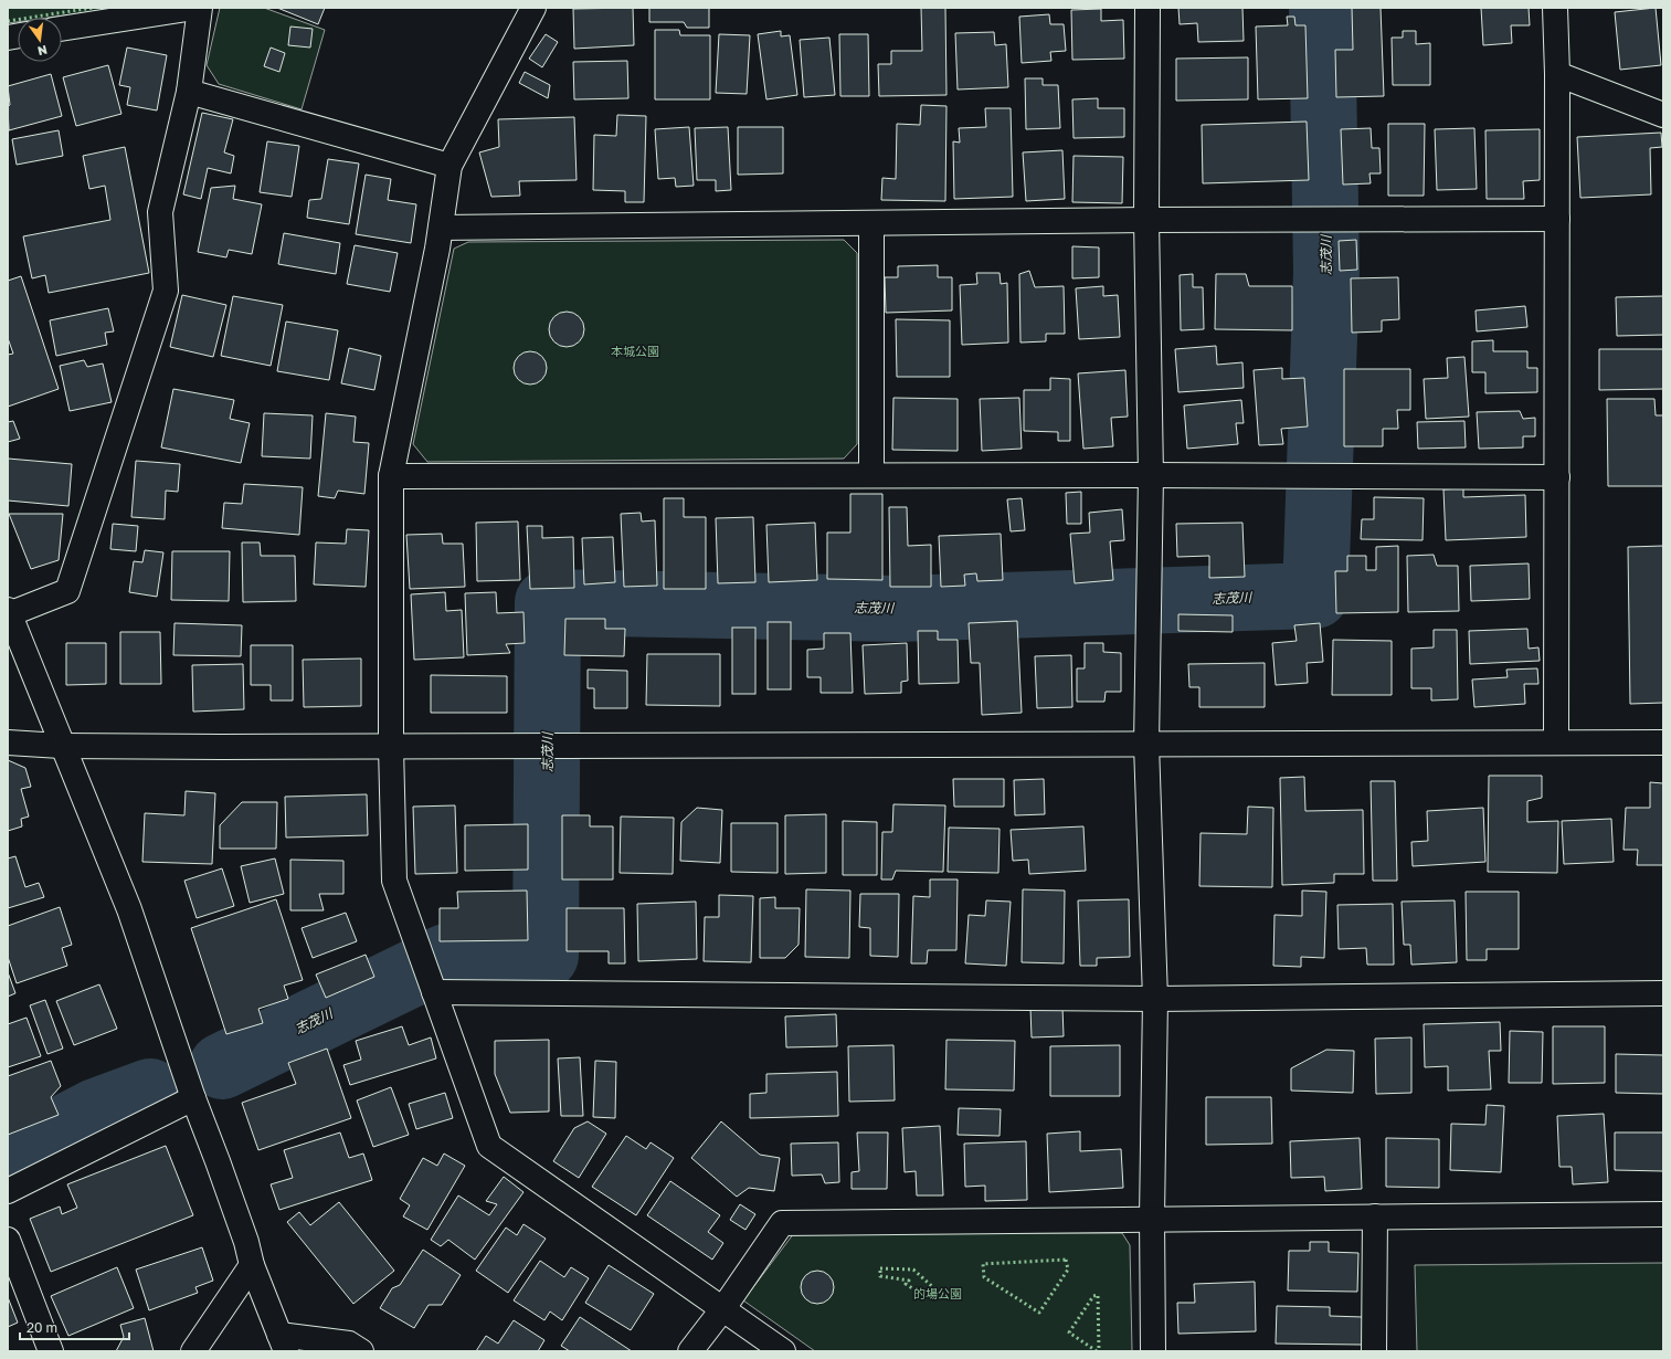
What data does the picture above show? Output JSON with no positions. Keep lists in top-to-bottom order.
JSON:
{
  "water": ["志茂川"],
  "parks": ["本城公園", "的場公園"],
  "scale_bar": "20 m",
  "north": "bottom"
}
